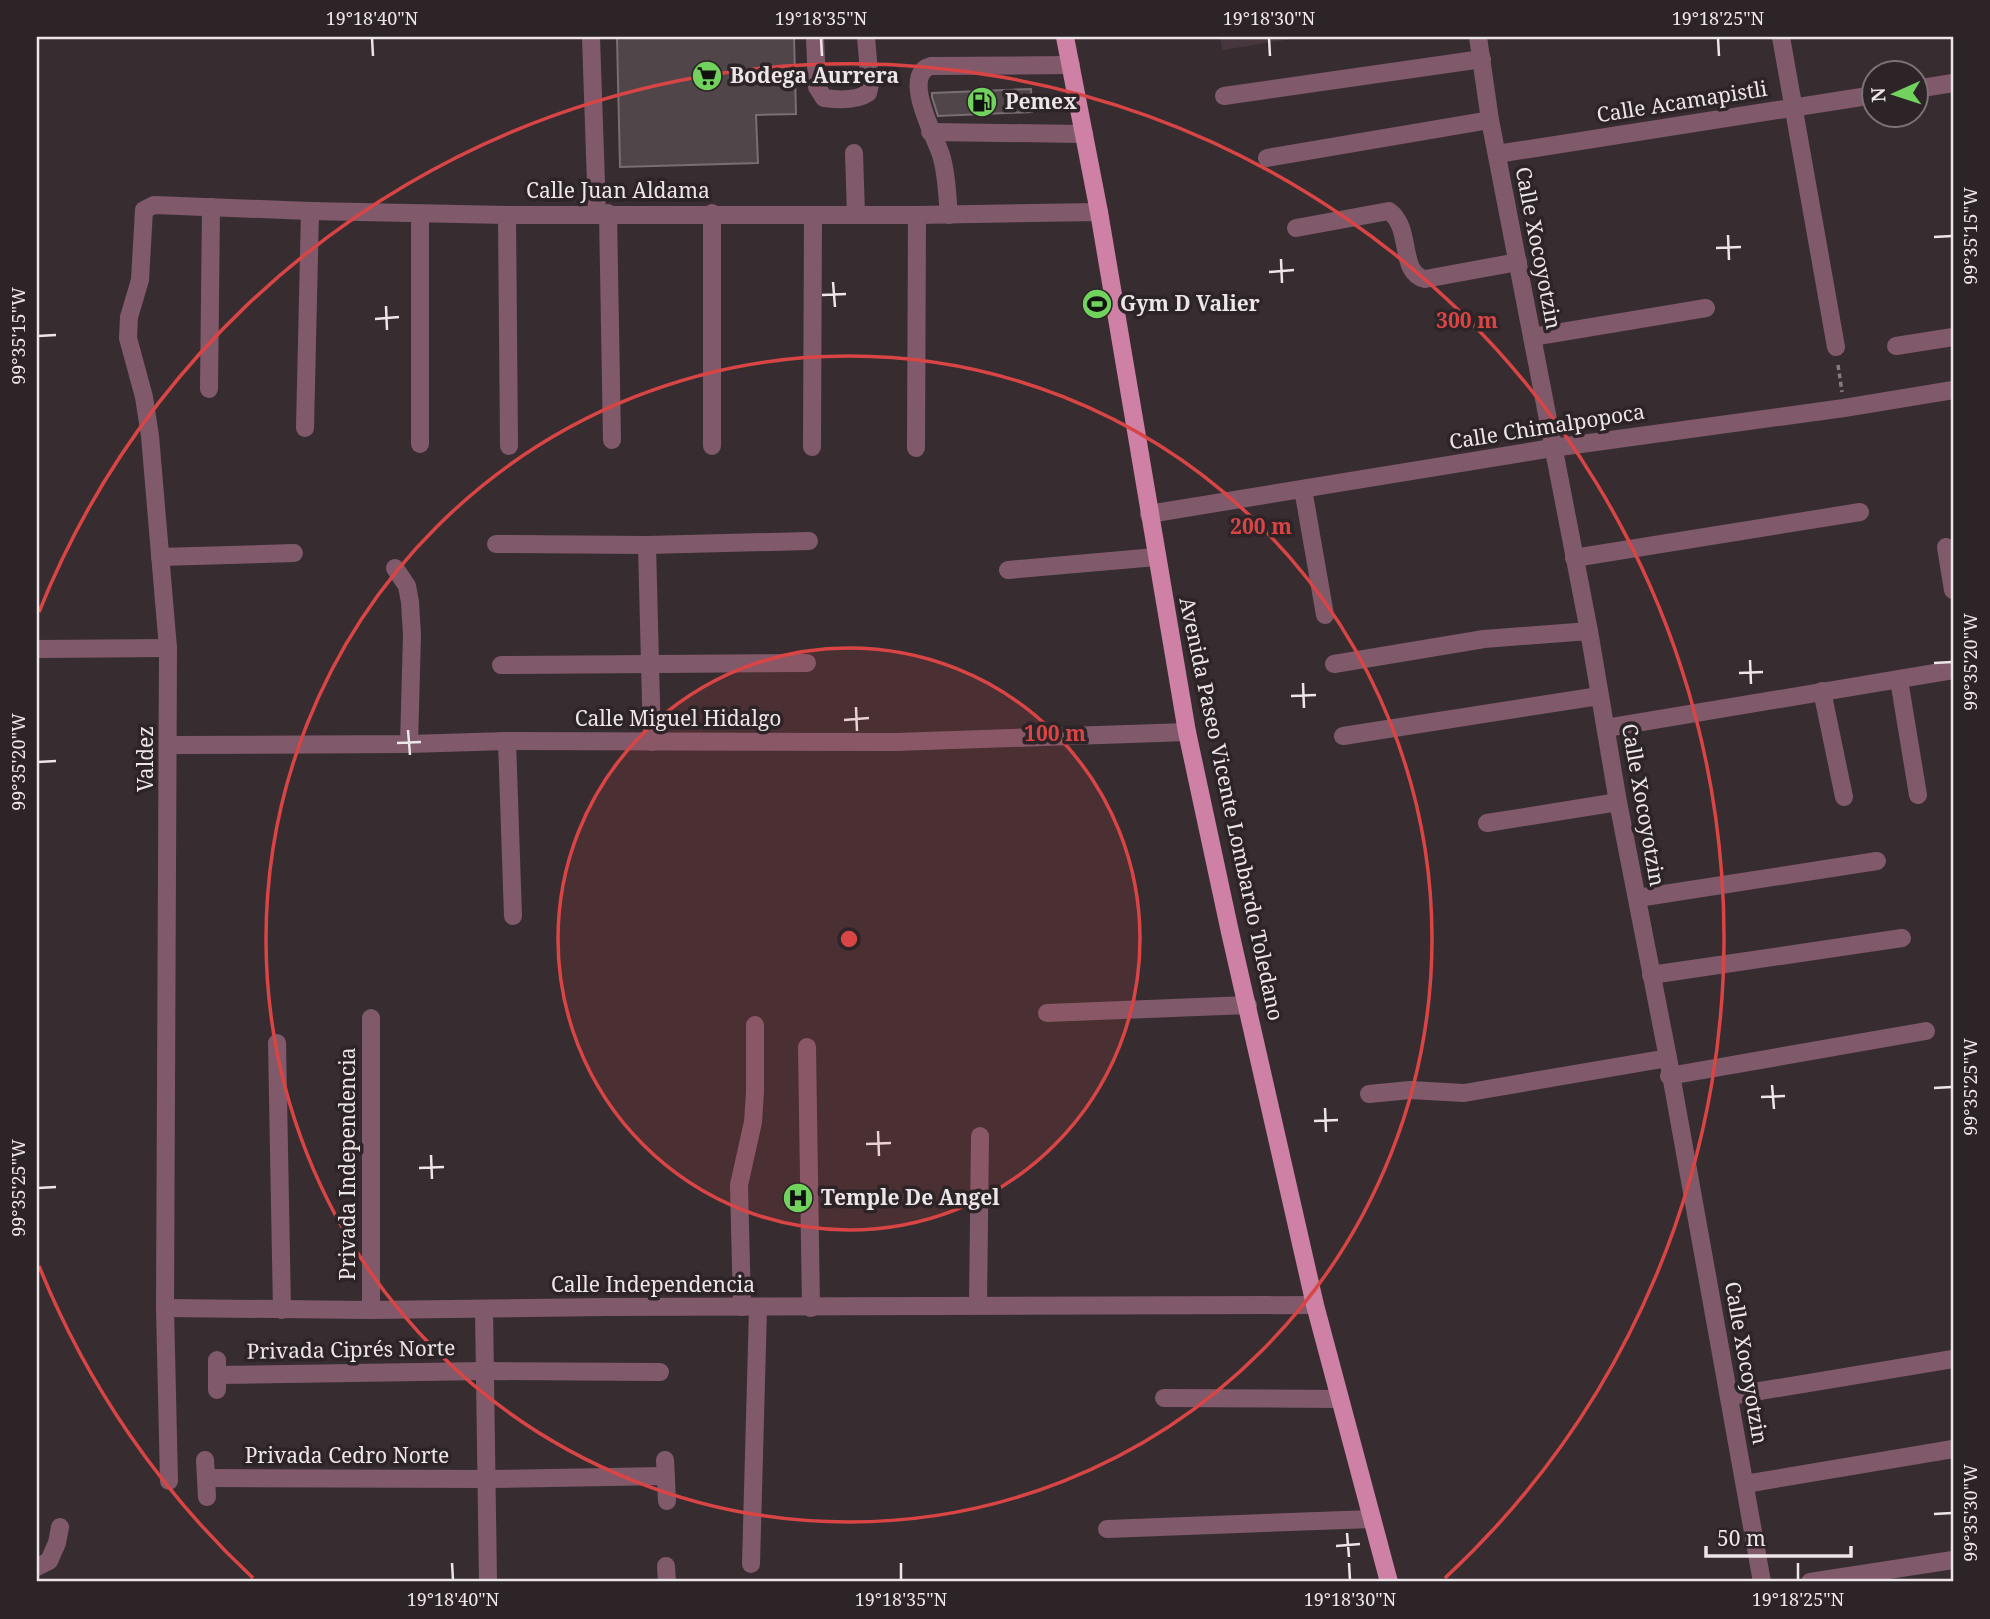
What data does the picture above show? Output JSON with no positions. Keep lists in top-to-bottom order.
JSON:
{
  "streets": {
    "main road": ["Avenida Paseo Vicente Lombardo Toledano"],
    "street": [
      "Calle Acamapistli",
      "Calle Juan Aldama",
      "Calle Xocoyotzin",
      "Calle Chimalpopoca",
      "Calle Miguel Hidalgo",
      "Valdez",
      "Privada Independencia",
      "Calle Independencia",
      "Privada Ciprés Norte",
      "Privada Cedro Norte"
    ]
  },
  "crossings": [
    ["Calle Acamapistli", "Calle Xocoyotzin"],
    ["Calle Juan Aldama", "Valdez"],
    ["Calle Juan Aldama", "Avenida Paseo Vicente Lombardo Toledano"],
    ["Calle Xocoyotzin", "Calle Chimalpopoca"],
    ["Calle Chimalpopoca", "Avenida Paseo Vicente Lombardo Toledano"],
    ["Calle Miguel Hidalgo", "Valdez"],
    ["Calle Miguel Hidalgo", "Avenida Paseo Vicente Lombardo Toledano"],
    ["Valdez", "Calle Independencia"],
    ["Avenida Paseo Vicente Lombardo Toledano", "Calle Independencia"],
    ["Privada Independencia", "Calle Independencia"]
  ],
  "places": {
    "supermarket": ["Bodega Aurrera"],
    "fuel station": ["Pemex"],
    "sports": ["Gym D Valier"],
    "hospital": ["Temple De Angel"]
  },
  "scale_bar": "50 m",
  "north": "left",
  "coordinates": [
    "19°18'40\"N",
    "19°18'35\"N",
    "19°18'30\"N",
    "19°18'25\"N",
    "99°35'15\"W",
    "99°35'20\"W",
    "99°35'25\"W",
    "99°35'30\"W"
  ],
  "rings": ["300 m", "200 m", "100 m"]
}
